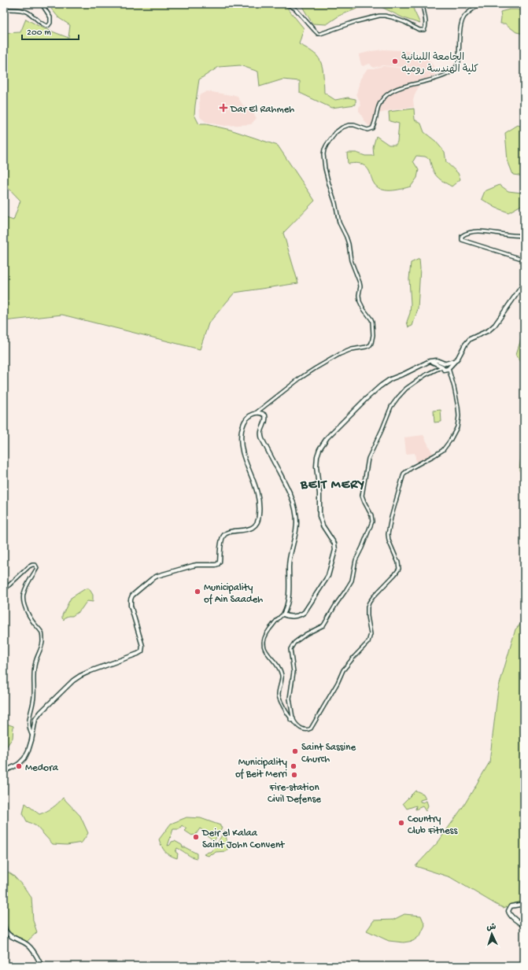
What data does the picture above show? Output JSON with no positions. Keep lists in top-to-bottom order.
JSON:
{
  "districts": ["BEIT MERY"],
  "places": {
    "other": [
      "الجامعة اللبنانية كلية الهندسة روميه",
      "Municipality of Ain Saadeh",
      "Saint Sassine Church",
      "Medora",
      "Municipality of Beit Merri",
      "Fire-station Civil Defense",
      "Country Club Fitness",
      "Deir el Kalaa Saint John Convent"
    ],
    "health": ["Dar El Rahmeh"]
  },
  "scale_bar": "200 m",
  "north": "top"
}
